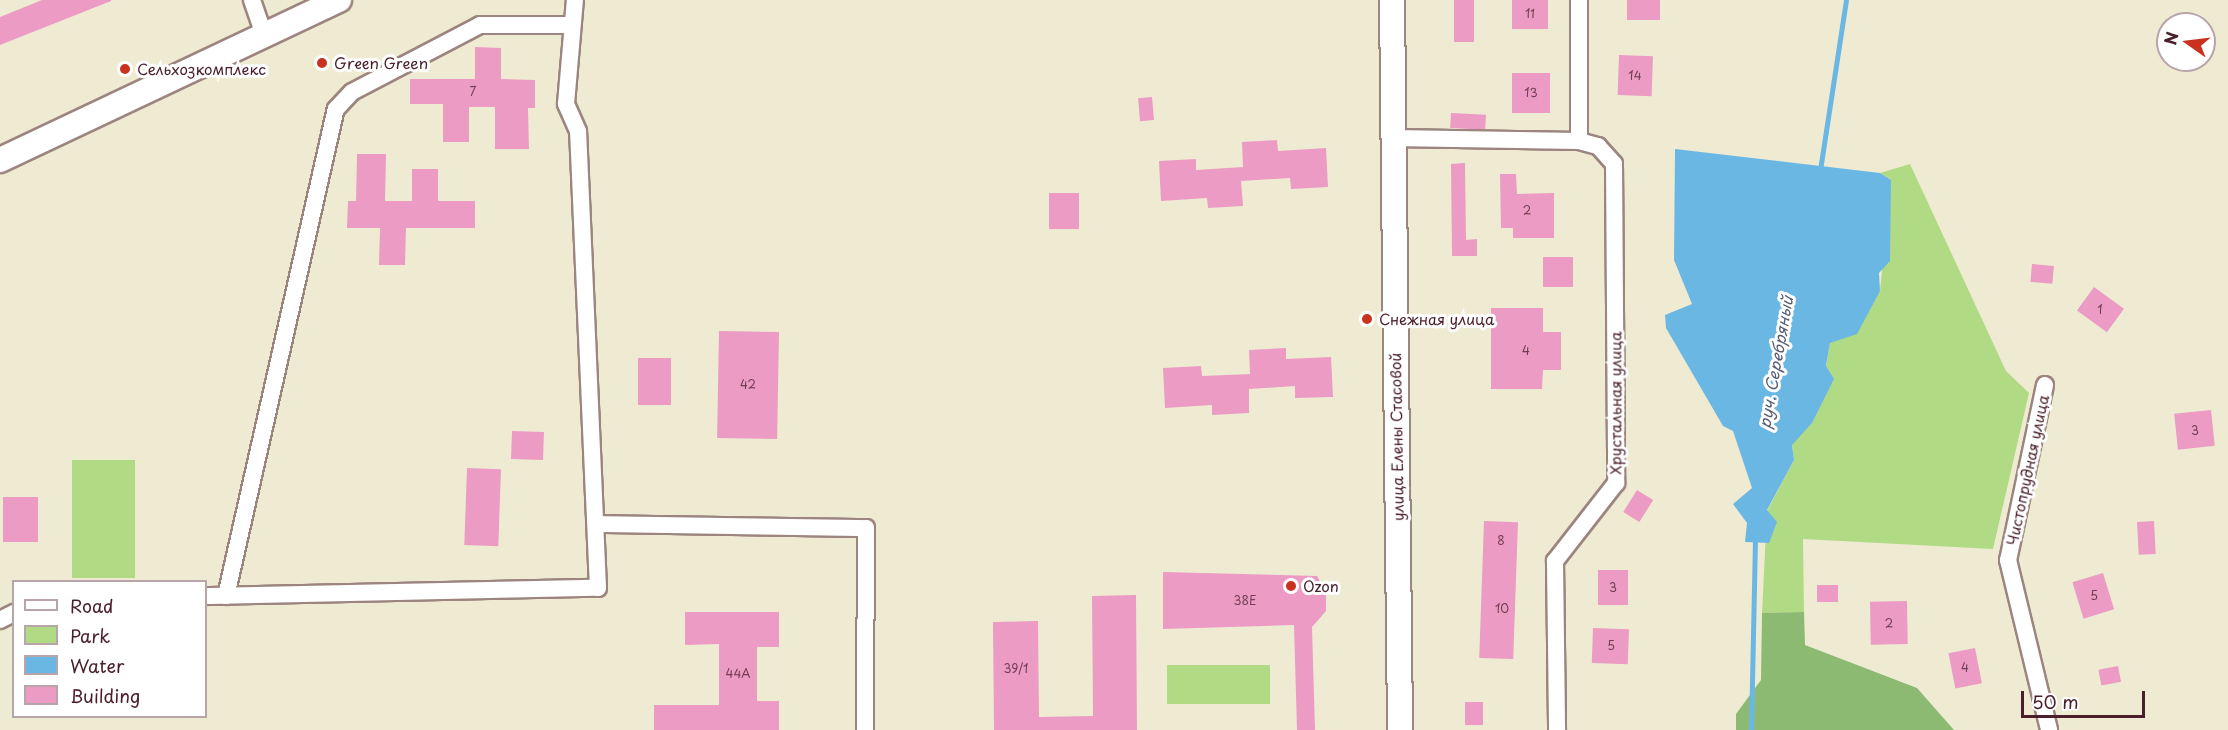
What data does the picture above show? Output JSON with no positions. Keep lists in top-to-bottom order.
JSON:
{
  "streets": {
    "main road": ["улица Елены Стасовой"],
    "street": ["Хрустальная улица", "Чистопрудная улица"]
  },
  "water": ["руч. Серебряный"],
  "places": [
    "Green Green",
    "Сельхозкомплекс",
    "Снежная улица",
    "Ozon"
  ],
  "house_numbers": [
    "11",
    "14",
    "7",
    "13",
    "2",
    "1",
    "4",
    "42",
    "3",
    "8",
    "3",
    "5",
    "38Е",
    "10",
    "2",
    "5",
    "4",
    "39/1",
    "44А"
  ],
  "legend": [
    "Road",
    "Park",
    "Water",
    "Building"
  ],
  "scale_bar": "50 m",
  "north": "left"
}
